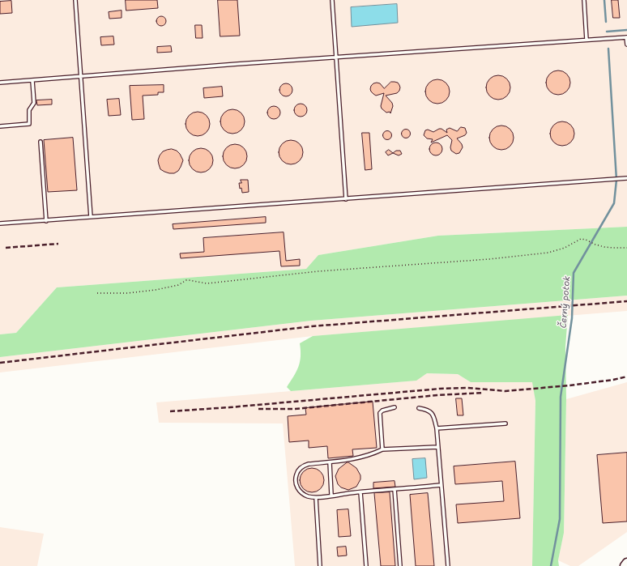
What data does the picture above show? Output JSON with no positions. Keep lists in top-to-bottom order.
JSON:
{
  "water": ["Černý potok"]
}
